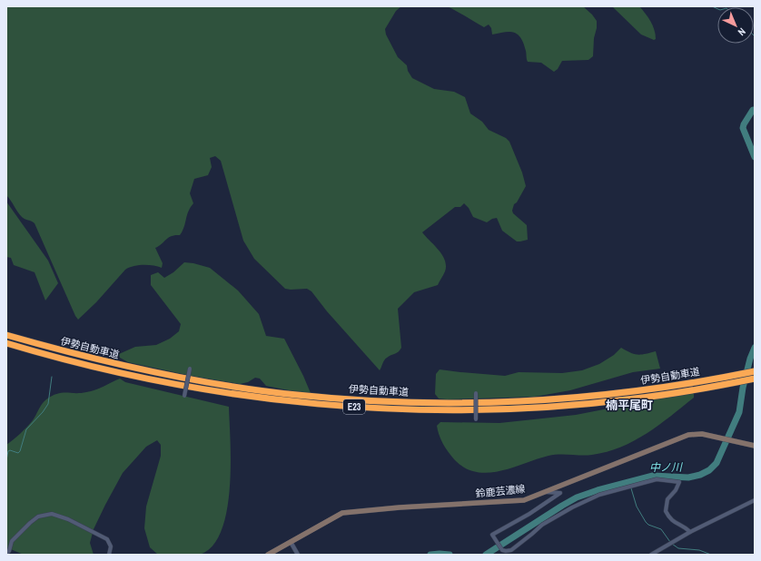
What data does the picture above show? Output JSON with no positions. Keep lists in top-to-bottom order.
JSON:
{
  "streets": {
    "highway": ["伊勢自動車道", "E23"],
    "main road": ["鈴鹿芸濃線"]
  },
  "districts": ["楠平尾町"],
  "water": ["中ノ川"],
  "north": "bottom right"
}
